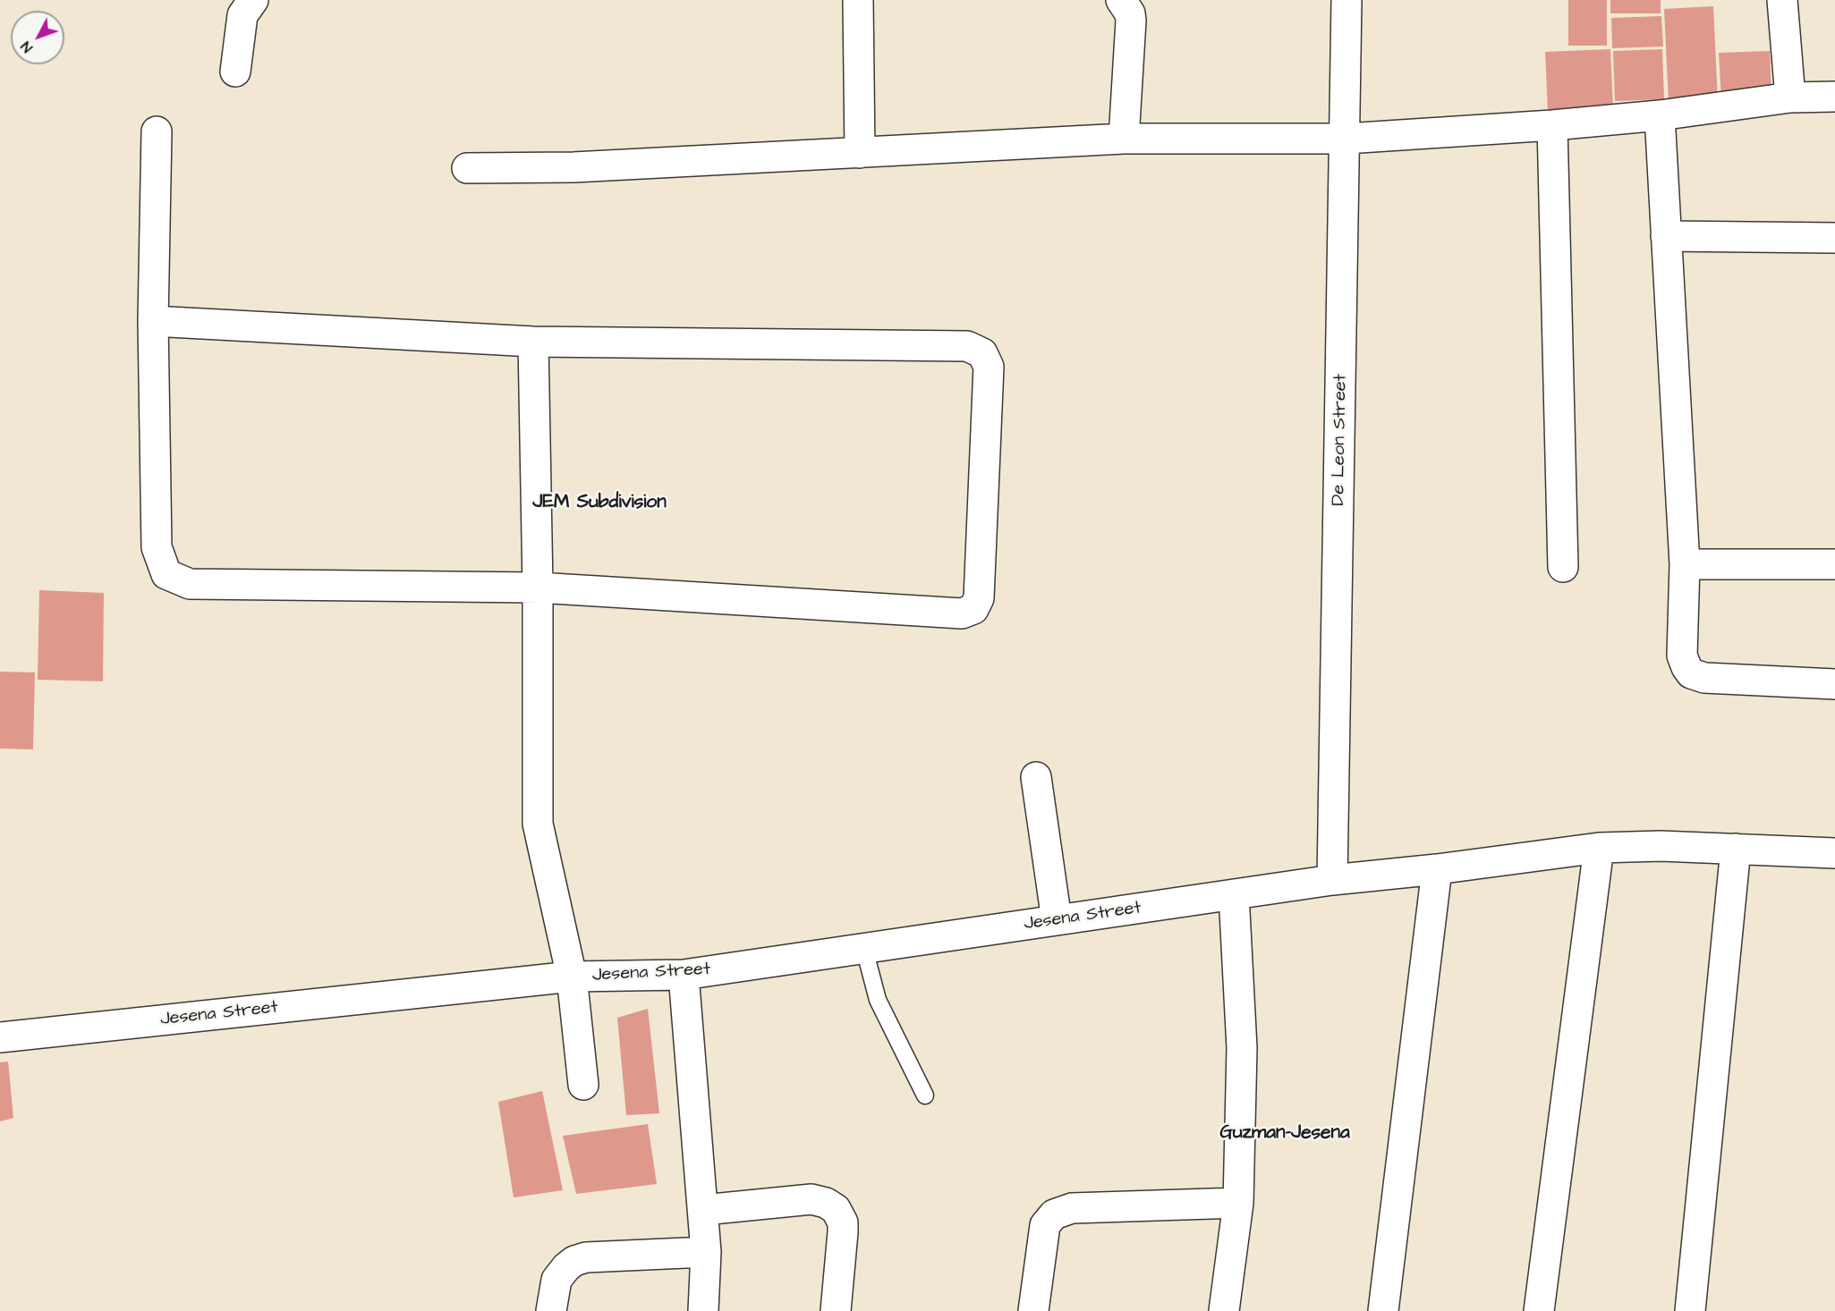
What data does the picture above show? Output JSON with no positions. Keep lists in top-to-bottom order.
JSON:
{
  "streets": {
    "street": ["De Leon Street", "Jesena Street"]
  },
  "crossings": [
    ["De Leon Street", "Jesena Street"]
  ],
  "districts": ["JEM Subdivision", "Guzman-Jesena"],
  "north": "bottom left"
}
